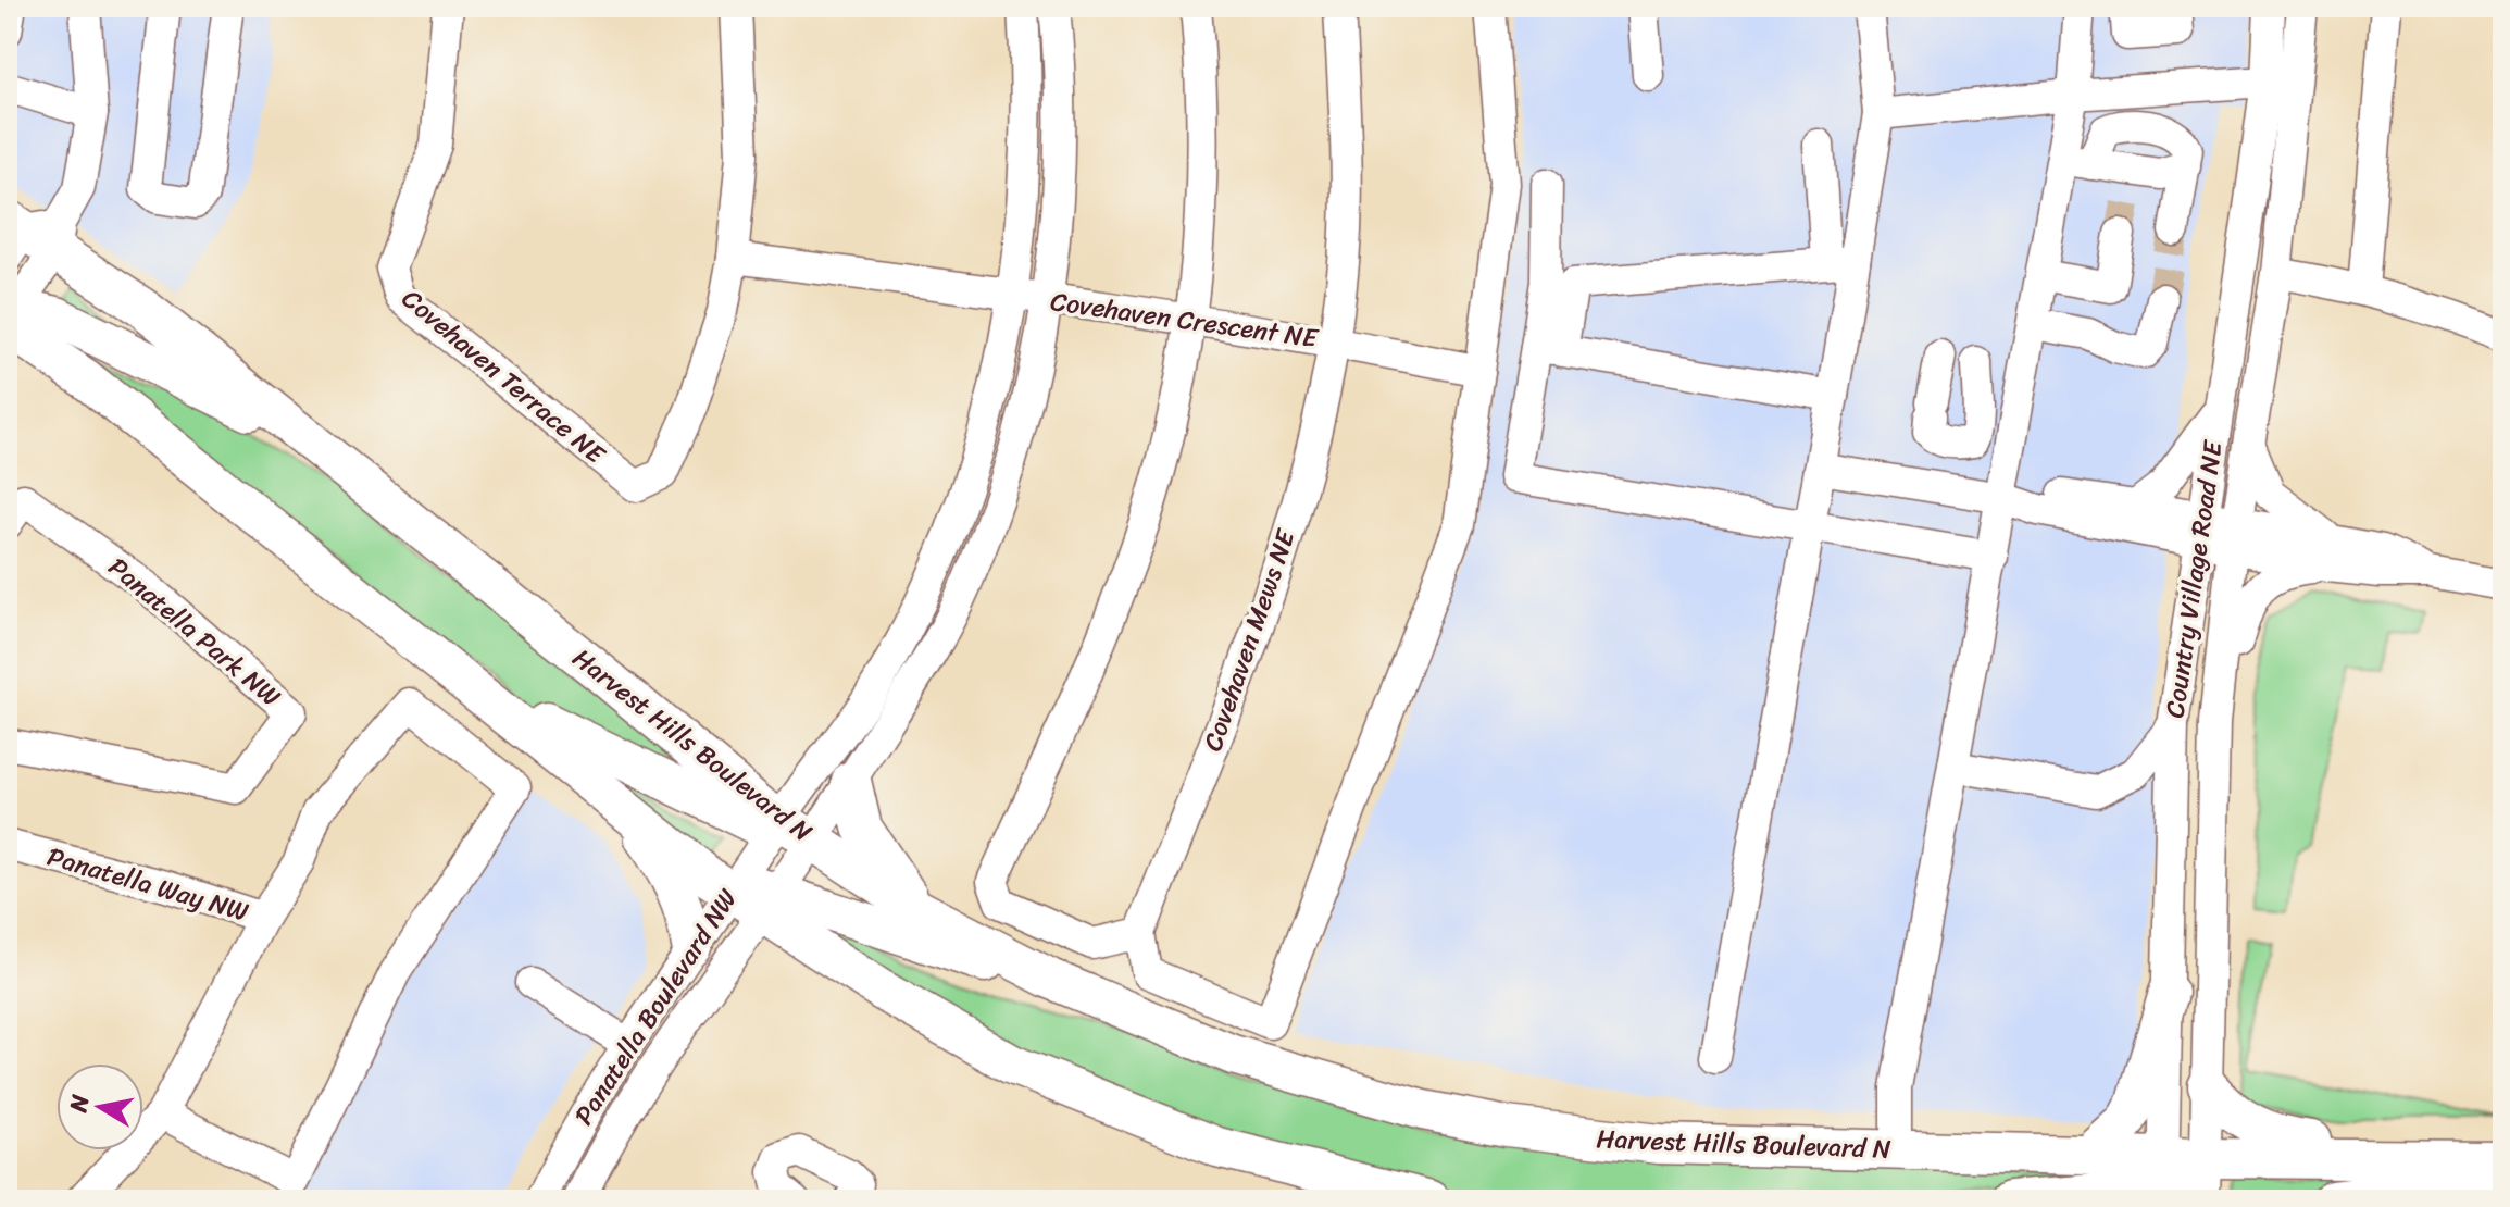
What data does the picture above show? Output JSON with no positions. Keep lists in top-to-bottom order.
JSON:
{
  "streets": {
    "main road": ["Harvest Hills Boulevard N"],
    "street": [
      "Covehaven Crescent NE",
      "Covehaven Terrace NE",
      "Country Village Road NE",
      "Panatella Park NW",
      "Covehaven Mews NE",
      "Panatella Way NW",
      "Panatella Boulevard NW"
    ]
  },
  "crossings": [
    ["Covehaven Crescent NE", "Covehaven Mews NE"],
    ["Country Village Road NE", "Harvest Hills Boulevard N"],
    ["Harvest Hills Boulevard N", "Panatella Boulevard NW"]
  ],
  "north": "left"
}
